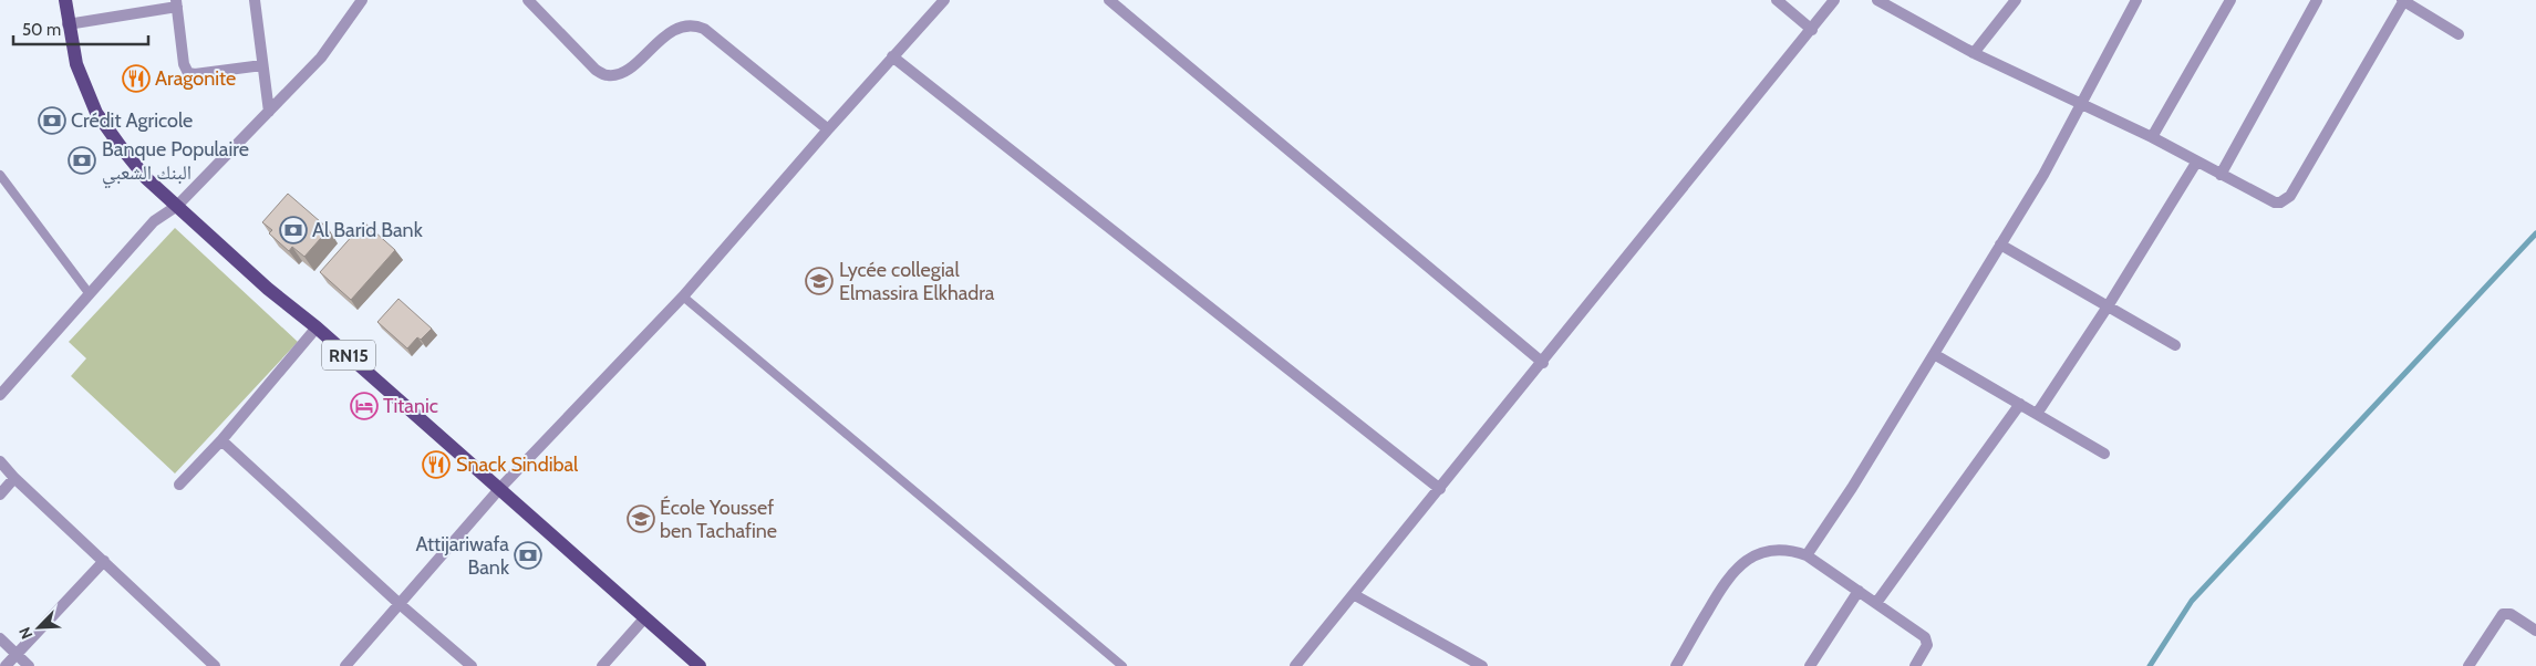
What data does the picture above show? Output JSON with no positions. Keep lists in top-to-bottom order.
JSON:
{
  "streets": {
    "main road": ["RN15"]
  },
  "places": {
    "restaurant": ["Aragonite", "Snack Sindibal"],
    "bank": [
      "Crédit Agricole",
      "Banque Populaire البنك الشعبي",
      "Al Barid Bank",
      "Attijariwafa Bank"
    ],
    "school or university": ["Lycée collegial Elmassira Elkhadra", "École Youssef ben Tachafine"],
    "hotel": ["Titanic"]
  },
  "scale_bar": "50 m",
  "north": "bottom left"
}
